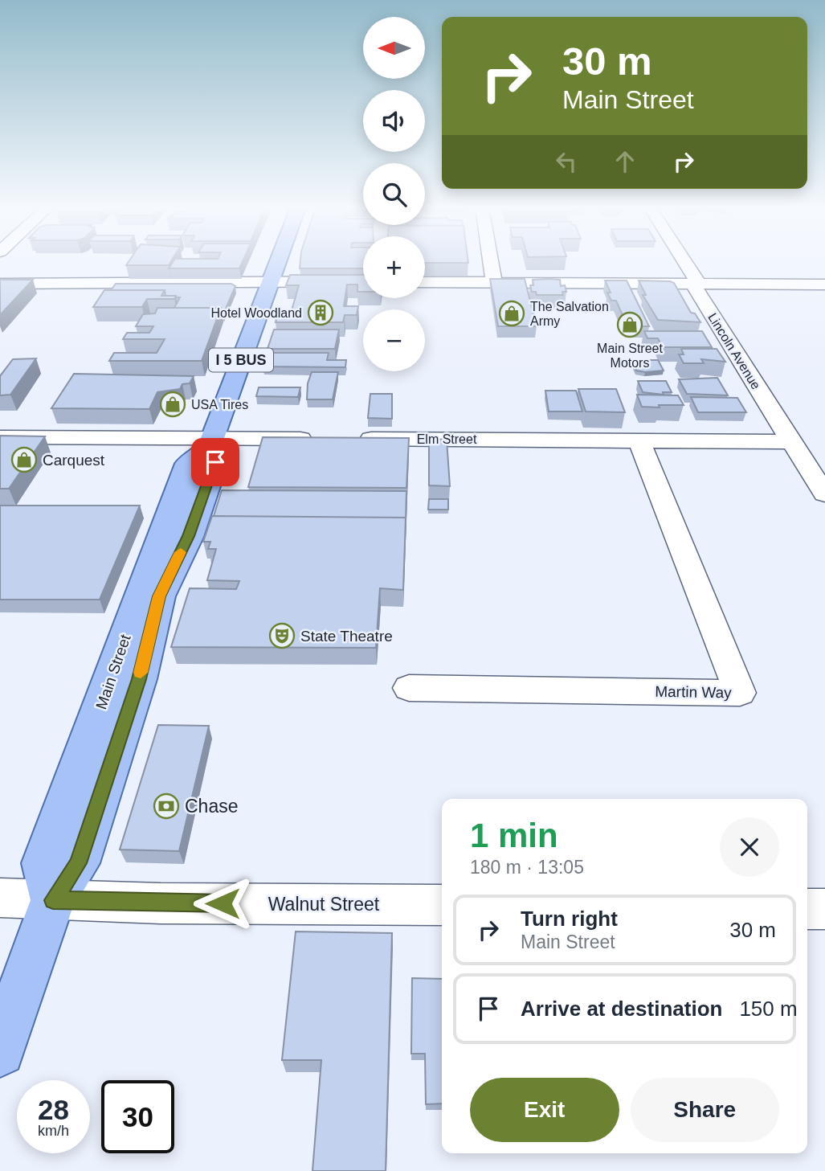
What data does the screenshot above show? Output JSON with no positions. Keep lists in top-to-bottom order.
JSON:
{
  "streets": {
    "main road": ["I 5 BUS", "Main Street"],
    "street": [
      "Lincoln Avenue",
      "Elm Street",
      "Martin Way",
      "Walnut Street"
    ]
  },
  "crossings": [
    ["Lincoln Avenue", "Elm Street"],
    ["I 5 BUS", "Elm Street"],
    ["I 5 BUS", "Main Street"],
    ["Elm Street", "Main Street"],
    ["Elm Street", "Martin Way"],
    ["Main Street", "Walnut Street"]
  ],
  "places": {
    "building": ["Hotel Woodland"],
    "shop": [
      "The Salvation Army",
      "Main Street Motors",
      "USA Tires",
      "Carquest"
    ],
    "theatre": ["State Theatre"],
    "bank": ["Chase"]
  },
  "north": "left",
  "page": {
    "map_buttons": ["+", "−"],
    "turn": ["30 m", "Main Street"],
    "heading": ["1 min", "180 m · 13:05"],
    "list": [
      {
        "name": "Turn right",
        "note": "Main Street",
        "value": "30 m"
      },
      {
        "name": "Arrive at destination",
        "value": "150 m"
      }
    ],
    "buttons": ["Exit", "Share"],
    "speed": "28 km/h",
    "limit": "30"
  }
}
